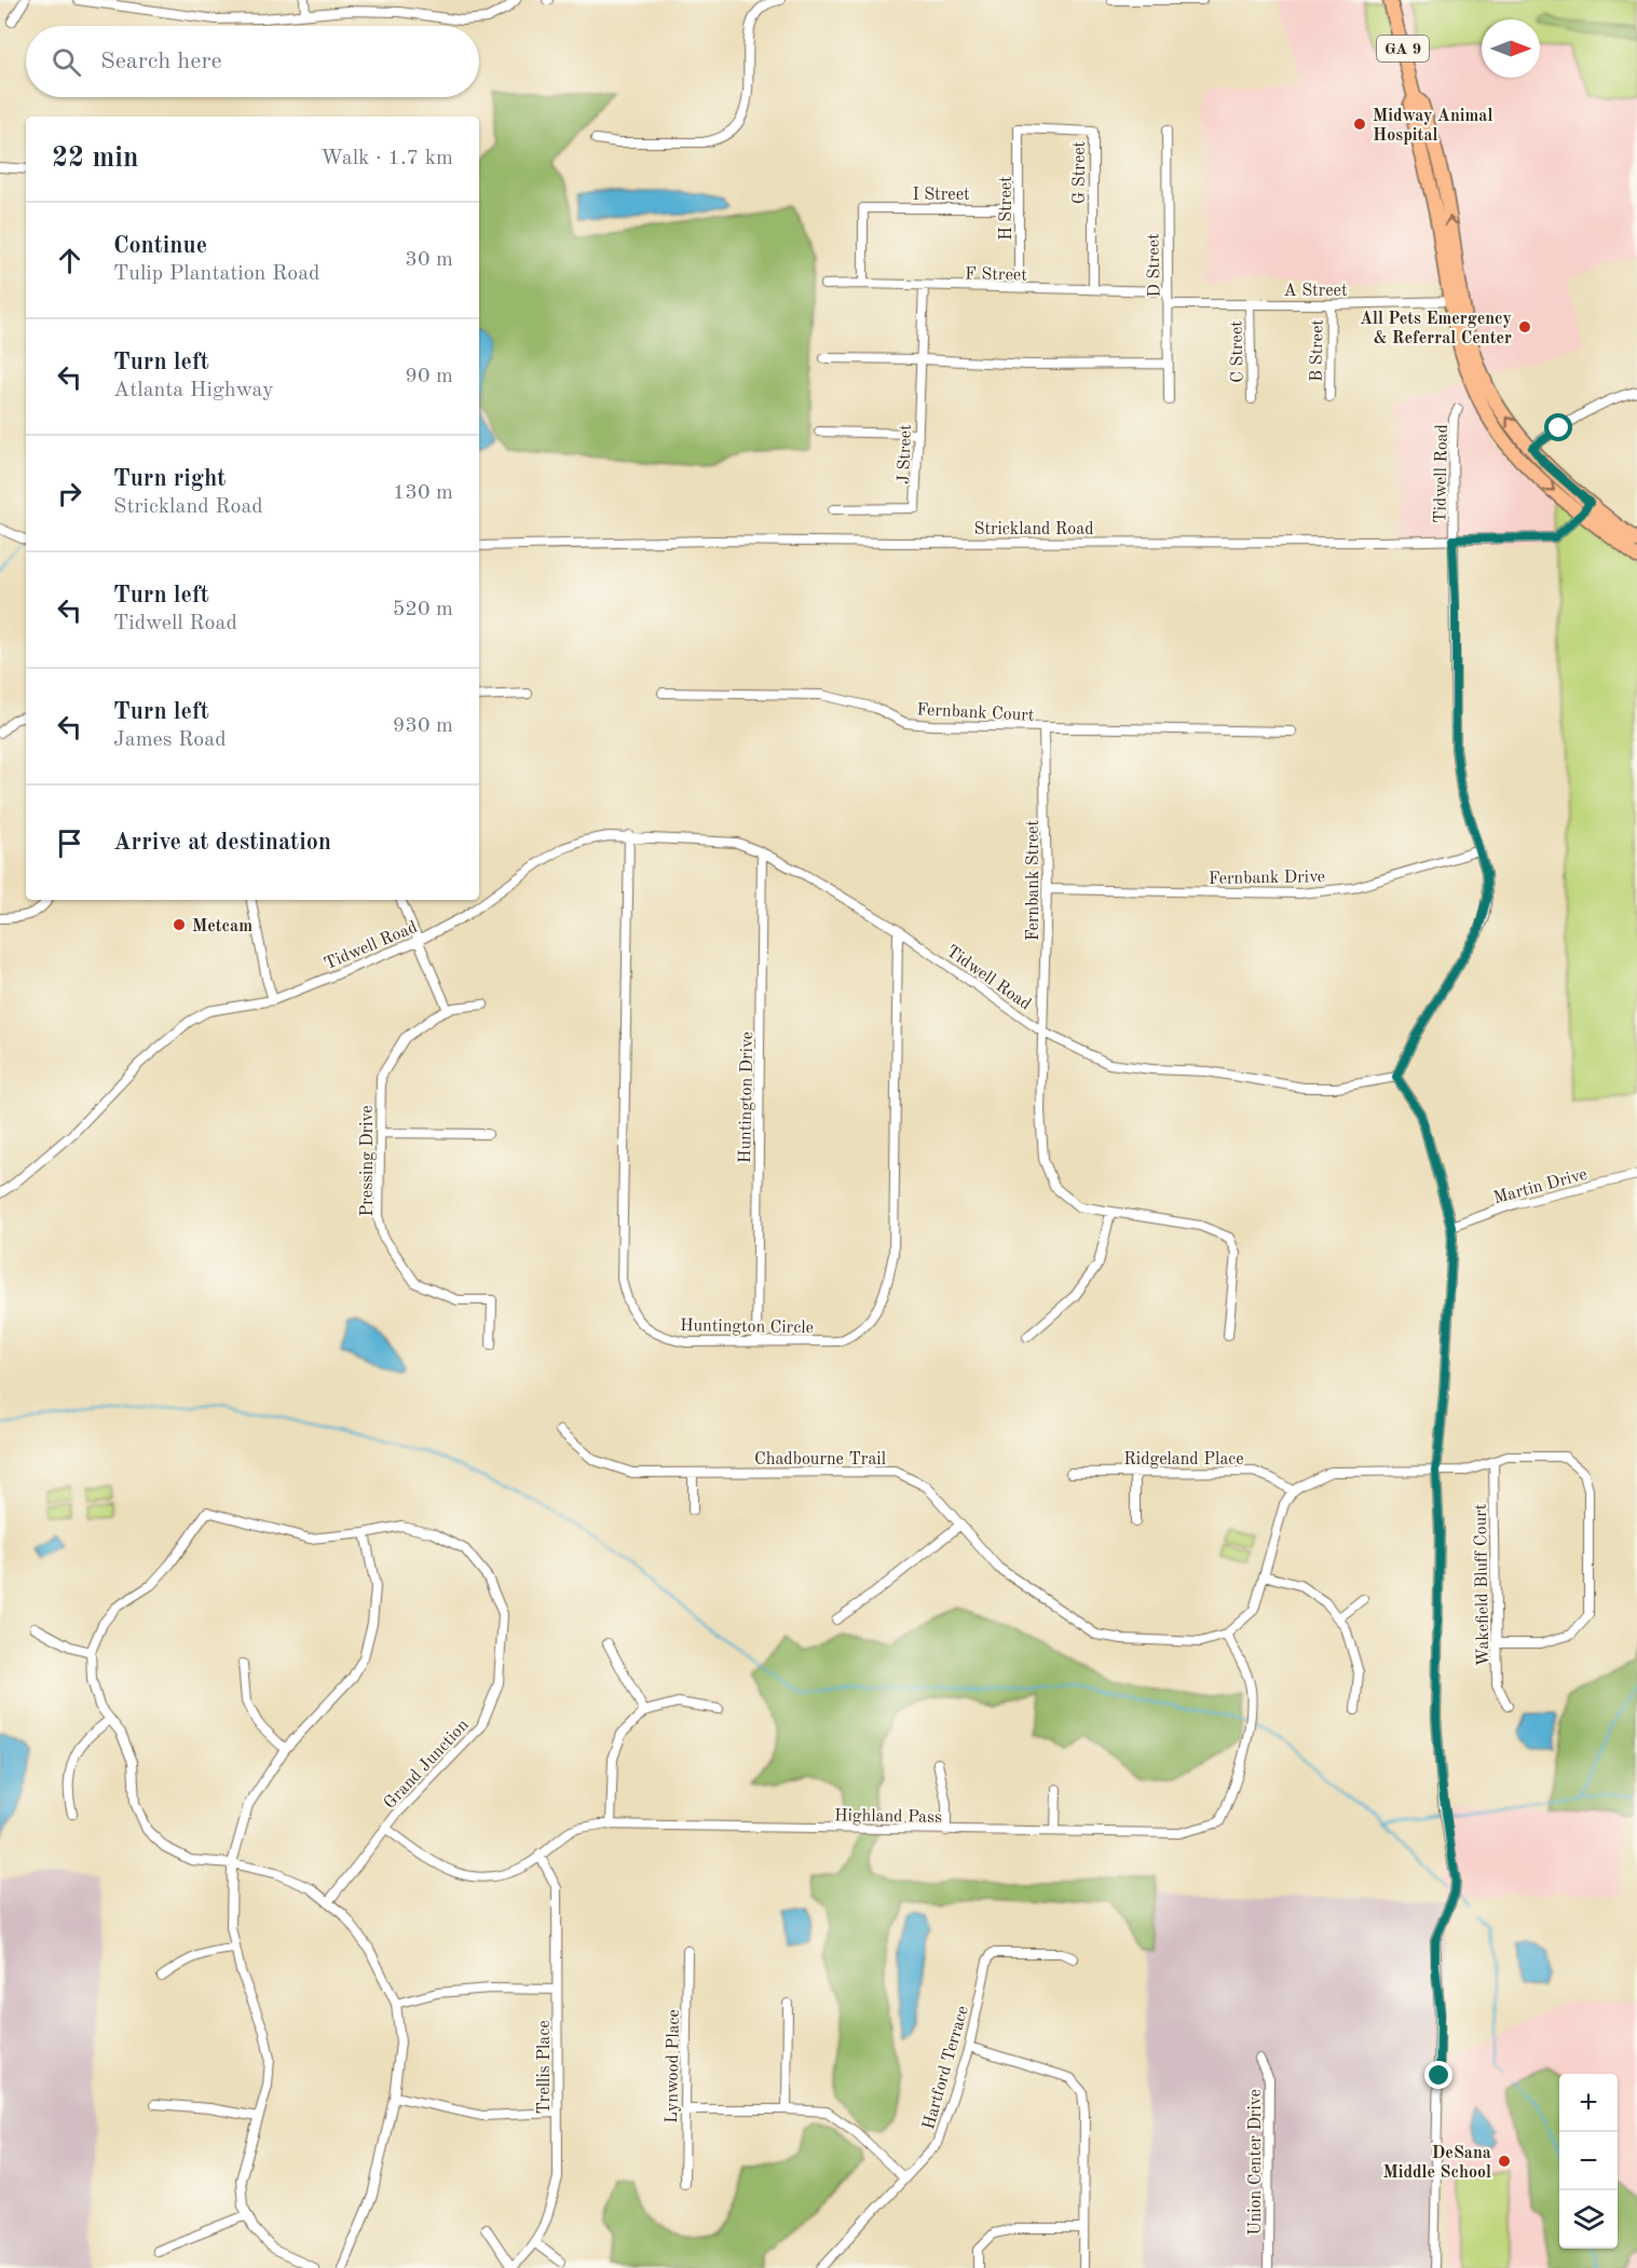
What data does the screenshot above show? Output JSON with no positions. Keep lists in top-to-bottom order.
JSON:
{
  "streets": {
    "main road": ["GA 9"],
    "street": [
      "G Street",
      "I Street",
      "H Street",
      "D Street",
      "F Street",
      "A Street",
      "B Street",
      "C Street",
      "J Street",
      "Tidwell Road",
      "Strickland Road",
      "Fernbank Court",
      "Fernbank Drive",
      "Fernbank Street",
      "Huntington Drive",
      "Pressing Drive",
      "Martin Drive",
      "Huntington Circle",
      "Chadbourne Trail",
      "Ridgeland Place",
      "Wakefield Bluff Court",
      "Grand Junction",
      "Highland Pass",
      "Lynwood Place",
      "Trellis Place",
      "Hartford Terrace",
      "Union Center Drive"
    ]
  },
  "crossings": [
    ["GA 9", "A Street"],
    ["GA 9", "Strickland Road"],
    ["G Street", "H Street"],
    ["G Street", "F Street"],
    ["I Street", "H Street"],
    ["I Street", "F Street"],
    ["H Street", "F Street"],
    ["D Street", "F Street"],
    ["D Street", "A Street"],
    ["A Street", "B Street"],
    ["A Street", "C Street"],
    ["Tidwell Road", "Strickland Road"],
    ["Tidwell Road", "Fernbank Drive"],
    ["Tidwell Road", "Fernbank Street"],
    ["Tidwell Road", "Huntington Drive"],
    ["Tidwell Road", "Huntington Circle"],
    ["Fernbank Court", "Fernbank Street"],
    ["Fernbank Drive", "Fernbank Street"],
    ["Huntington Drive", "Huntington Circle"],
    ["Chadbourne Trail", "Ridgeland Place"],
    ["Chadbourne Trail", "Highland Pass"],
    ["Grand Junction", "Highland Pass"],
    ["Highland Pass", "Trellis Place"]
  ],
  "places": [
    "Midway Animal Hospital",
    "All Pets Emergency & Referral Center",
    "Metcam",
    "DeSana Middle School"
  ],
  "north": "right",
  "page": {
    "search": "Search here",
    "heading": ["22 min", "Walk · 1.7 km"],
    "list": [
      ["Continue", "Tulip Plantation Road", "30 m"],
      ["Turn left", "Atlanta Highway", "90 m"],
      ["Turn right", "Strickland Road", "130 m"],
      ["Turn left", "Tidwell Road", "520 m"],
      ["Turn left", "James Road", "930 m"],
      "Arrive at destination"
    ],
    "map_buttons": ["+", "−"]
  }
}
